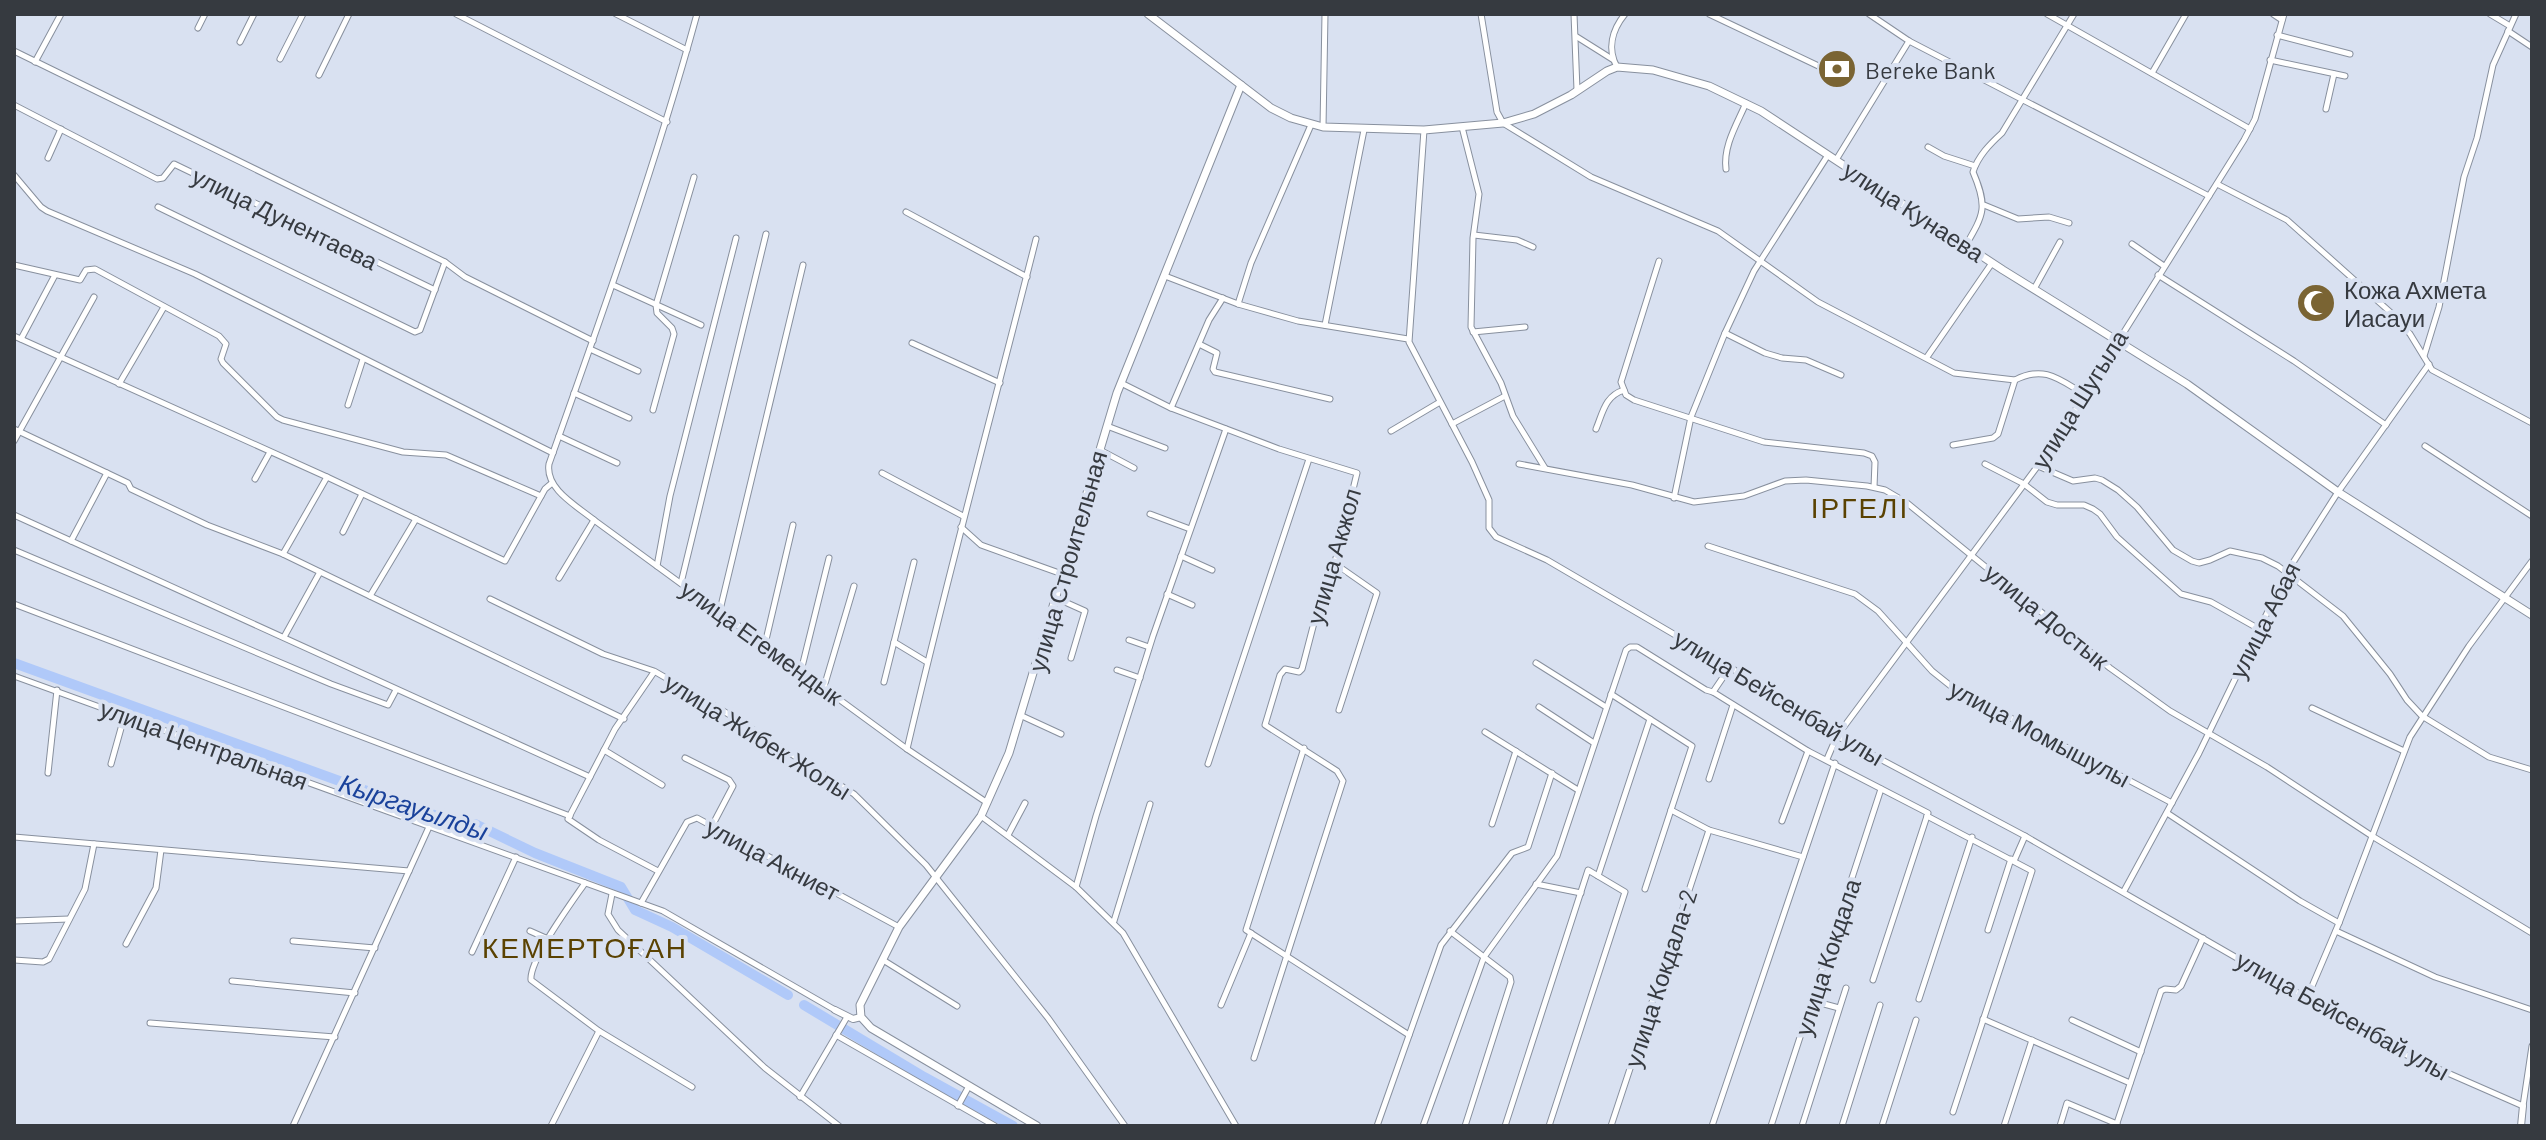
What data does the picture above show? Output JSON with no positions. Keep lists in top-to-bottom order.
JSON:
{
  "streets": {
    "main road": ["улица Кунаева", "улица Строительная"],
    "street": [
      "улица Дунентаева",
      "улица Шугыла",
      "улица Акжол",
      "улица Достык",
      "улица Абая",
      "улица Егемендык",
      "улица Бейсенбай улы",
      "улица Момышулы",
      "улица Жибек Жолы",
      "улица Центральная",
      "улица Акниет",
      "улица Кокдала",
      "улица Кокдала-2"
    ]
  },
  "crossings": [
    ["улица Кунаева", "улица Шугыла"],
    ["улица Кунаева", "улица Абая"],
    ["улица Шугыла", "улица Достык"],
    ["улица Шугыла", "улица Бейсенбай улы"],
    ["улица Шугыла", "улица Момышулы"],
    ["улица Акжол", "улица Строительная"],
    ["улица Строительная", "улица Егемендык"],
    ["улица Строительная", "улица Жибек Жолы"],
    ["улица Строительная", "улица Акниет"],
    ["улица Достык", "улица Абая"],
    ["улица Абая", "улица Бейсенбай улы"],
    ["улица Абая", "улица Момышулы"],
    ["улица Центральная", "улица Акниет"]
  ],
  "districts": ["ІРГЕЛІ", "КЕМЕРТОҒАН"],
  "water": ["Кыргауылды"],
  "places": {
    "bank": ["Bereke Bank"],
    "mosque": ["Кожа Ахмета Иасауи"]
  }
}
